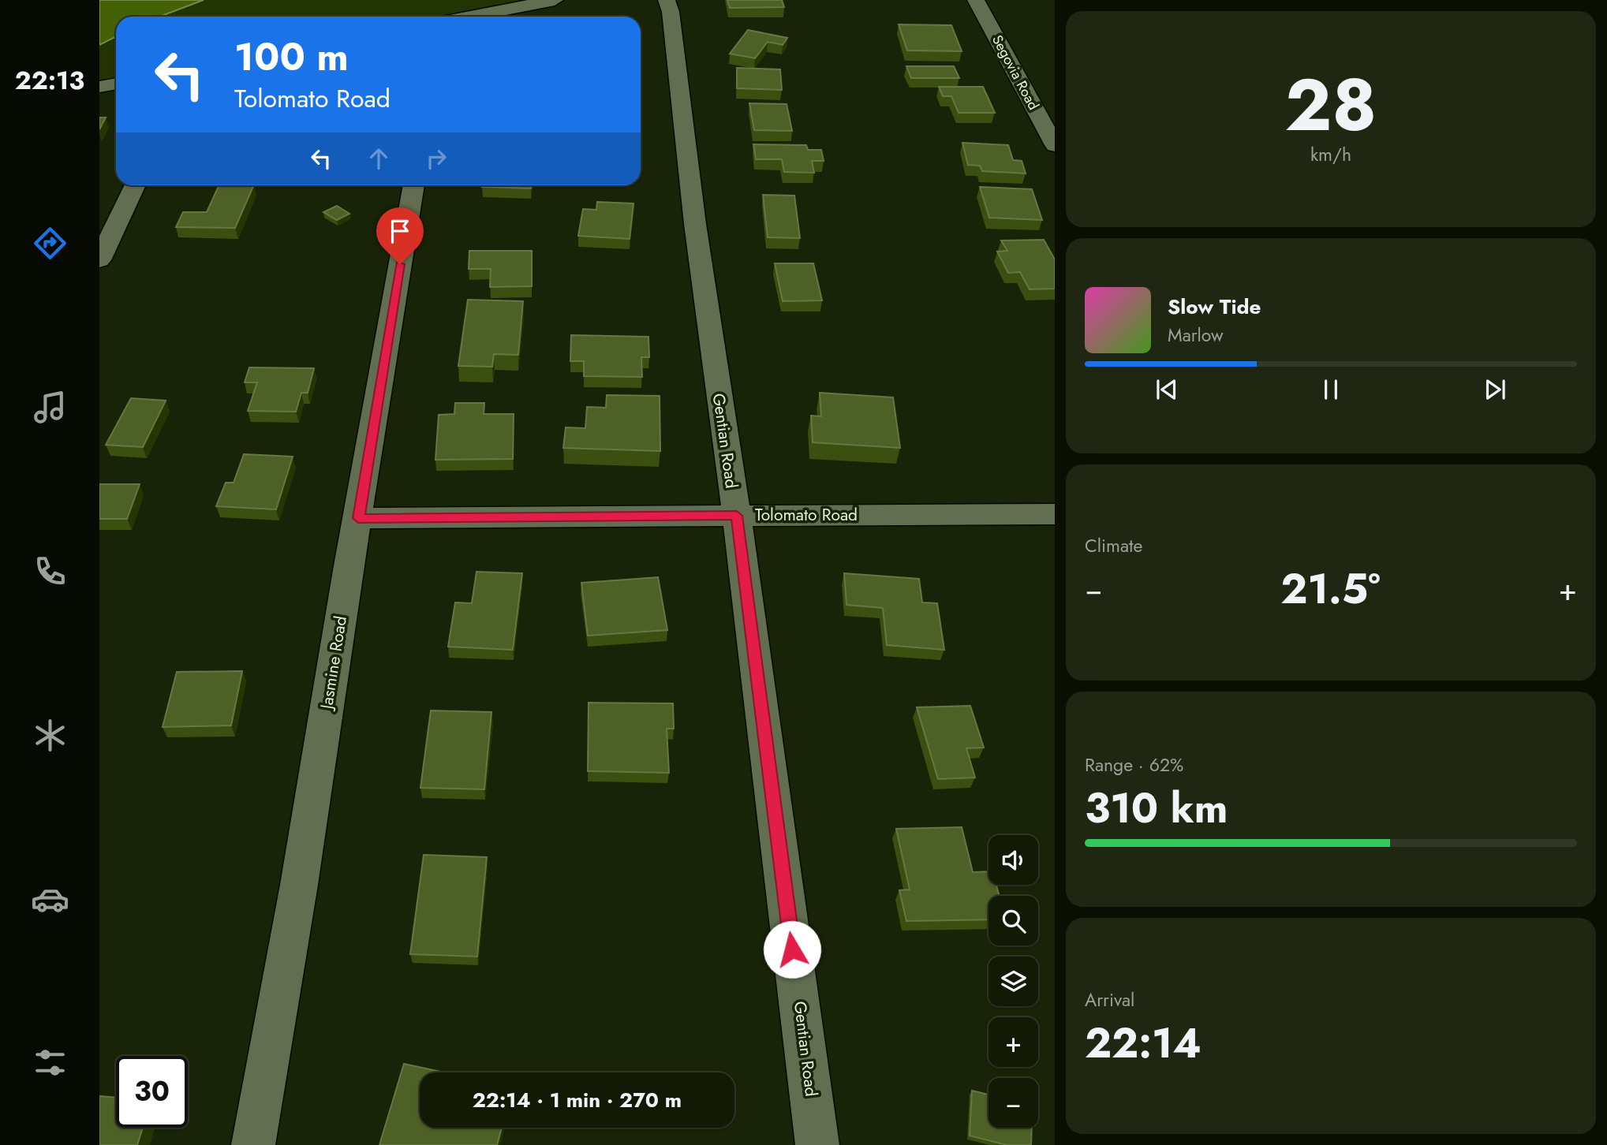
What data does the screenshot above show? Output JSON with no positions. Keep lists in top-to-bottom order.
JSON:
{
  "streets": {
    "street": [
      "Segovia Road",
      "Gentian Road",
      "Tolomato Road",
      "Jasmine Road"
    ]
  },
  "crossings": [
    ["Gentian Road", "Tolomato Road"],
    ["Tolomato Road", "Jasmine Road"]
  ],
  "page": {
    "tabs": "22:13",
    "tile": [
      ["28", "km/h"],
      "Climate",
      ["Range · 62%", "310 km"],
      ["Arrival", "22:14"]
    ],
    "turn": ["100 m", "Tolomato Road"],
    "song": ["Slow Tide", "Marlow"],
    "heat": ["−", "21.5°", "+"],
    "map_buttons": ["+", "−"],
    "limit": "30",
    "trip": "22:14 · 1 min · 270 m"
  }
}
